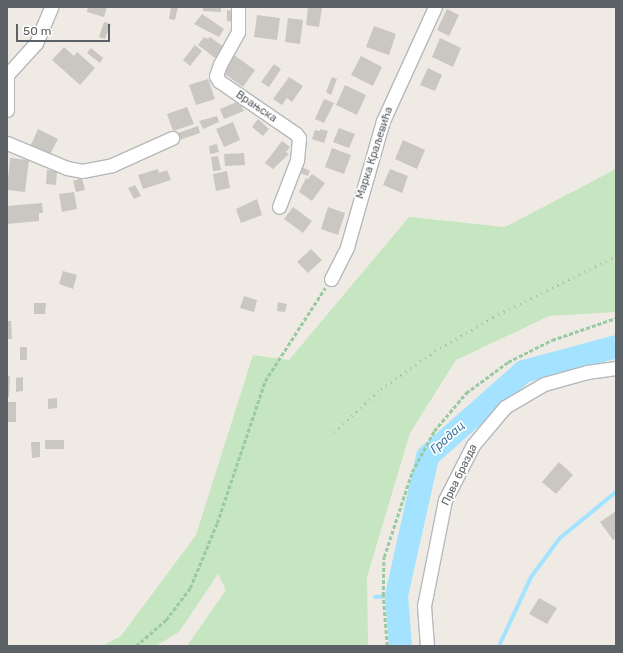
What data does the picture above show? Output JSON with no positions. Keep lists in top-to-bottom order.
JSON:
{
  "streets": {
    "street": ["Врањска", "Марка Краљевића", "Прва бразда"]
  },
  "water": ["Градац"],
  "scale_bar": "50 m"
}
